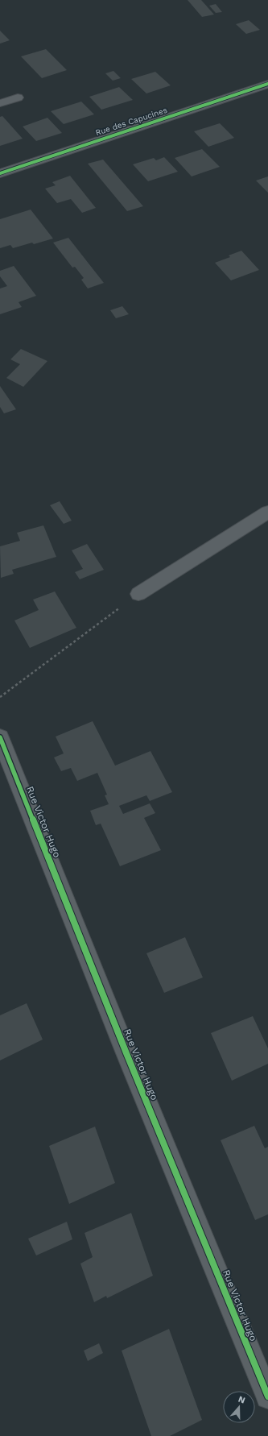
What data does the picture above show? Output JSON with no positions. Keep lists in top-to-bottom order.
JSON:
{
  "streets": {
    "street": ["Rue des Capucines", "Rue Victor Hugo"]
  },
  "north": "top"
}
